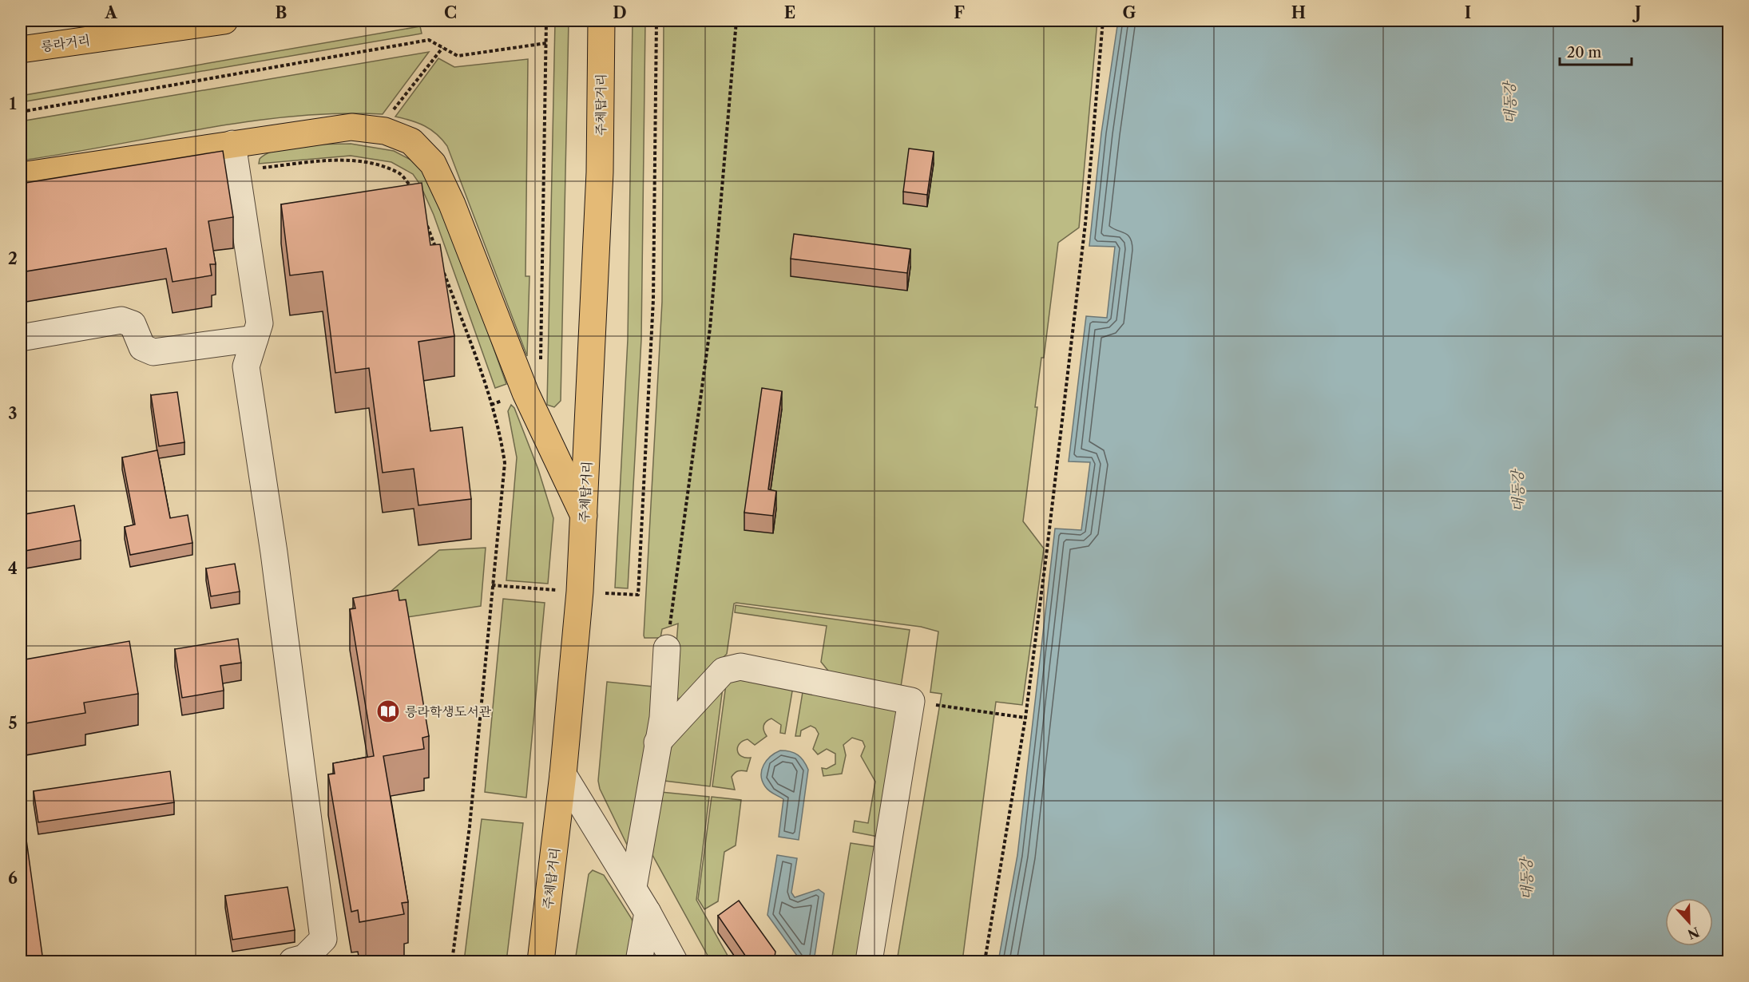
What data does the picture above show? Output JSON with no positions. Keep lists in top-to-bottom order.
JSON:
{
  "streets": {
    "main road": ["릉라거리", "주체탑거리"]
  },
  "water": ["대동강"],
  "places": {
    "library": ["릉라학생도서관"]
  },
  "scale_bar": "20 m",
  "north": "bottom",
  "grid": {
    "columns": [
      "A",
      "B",
      "C",
      "D",
      "E",
      "F",
      "G",
      "H",
      "I",
      "J"
    ],
    "rows": [
      "1",
      "2",
      "3",
      "4",
      "5",
      "6"
    ]
  }
}
